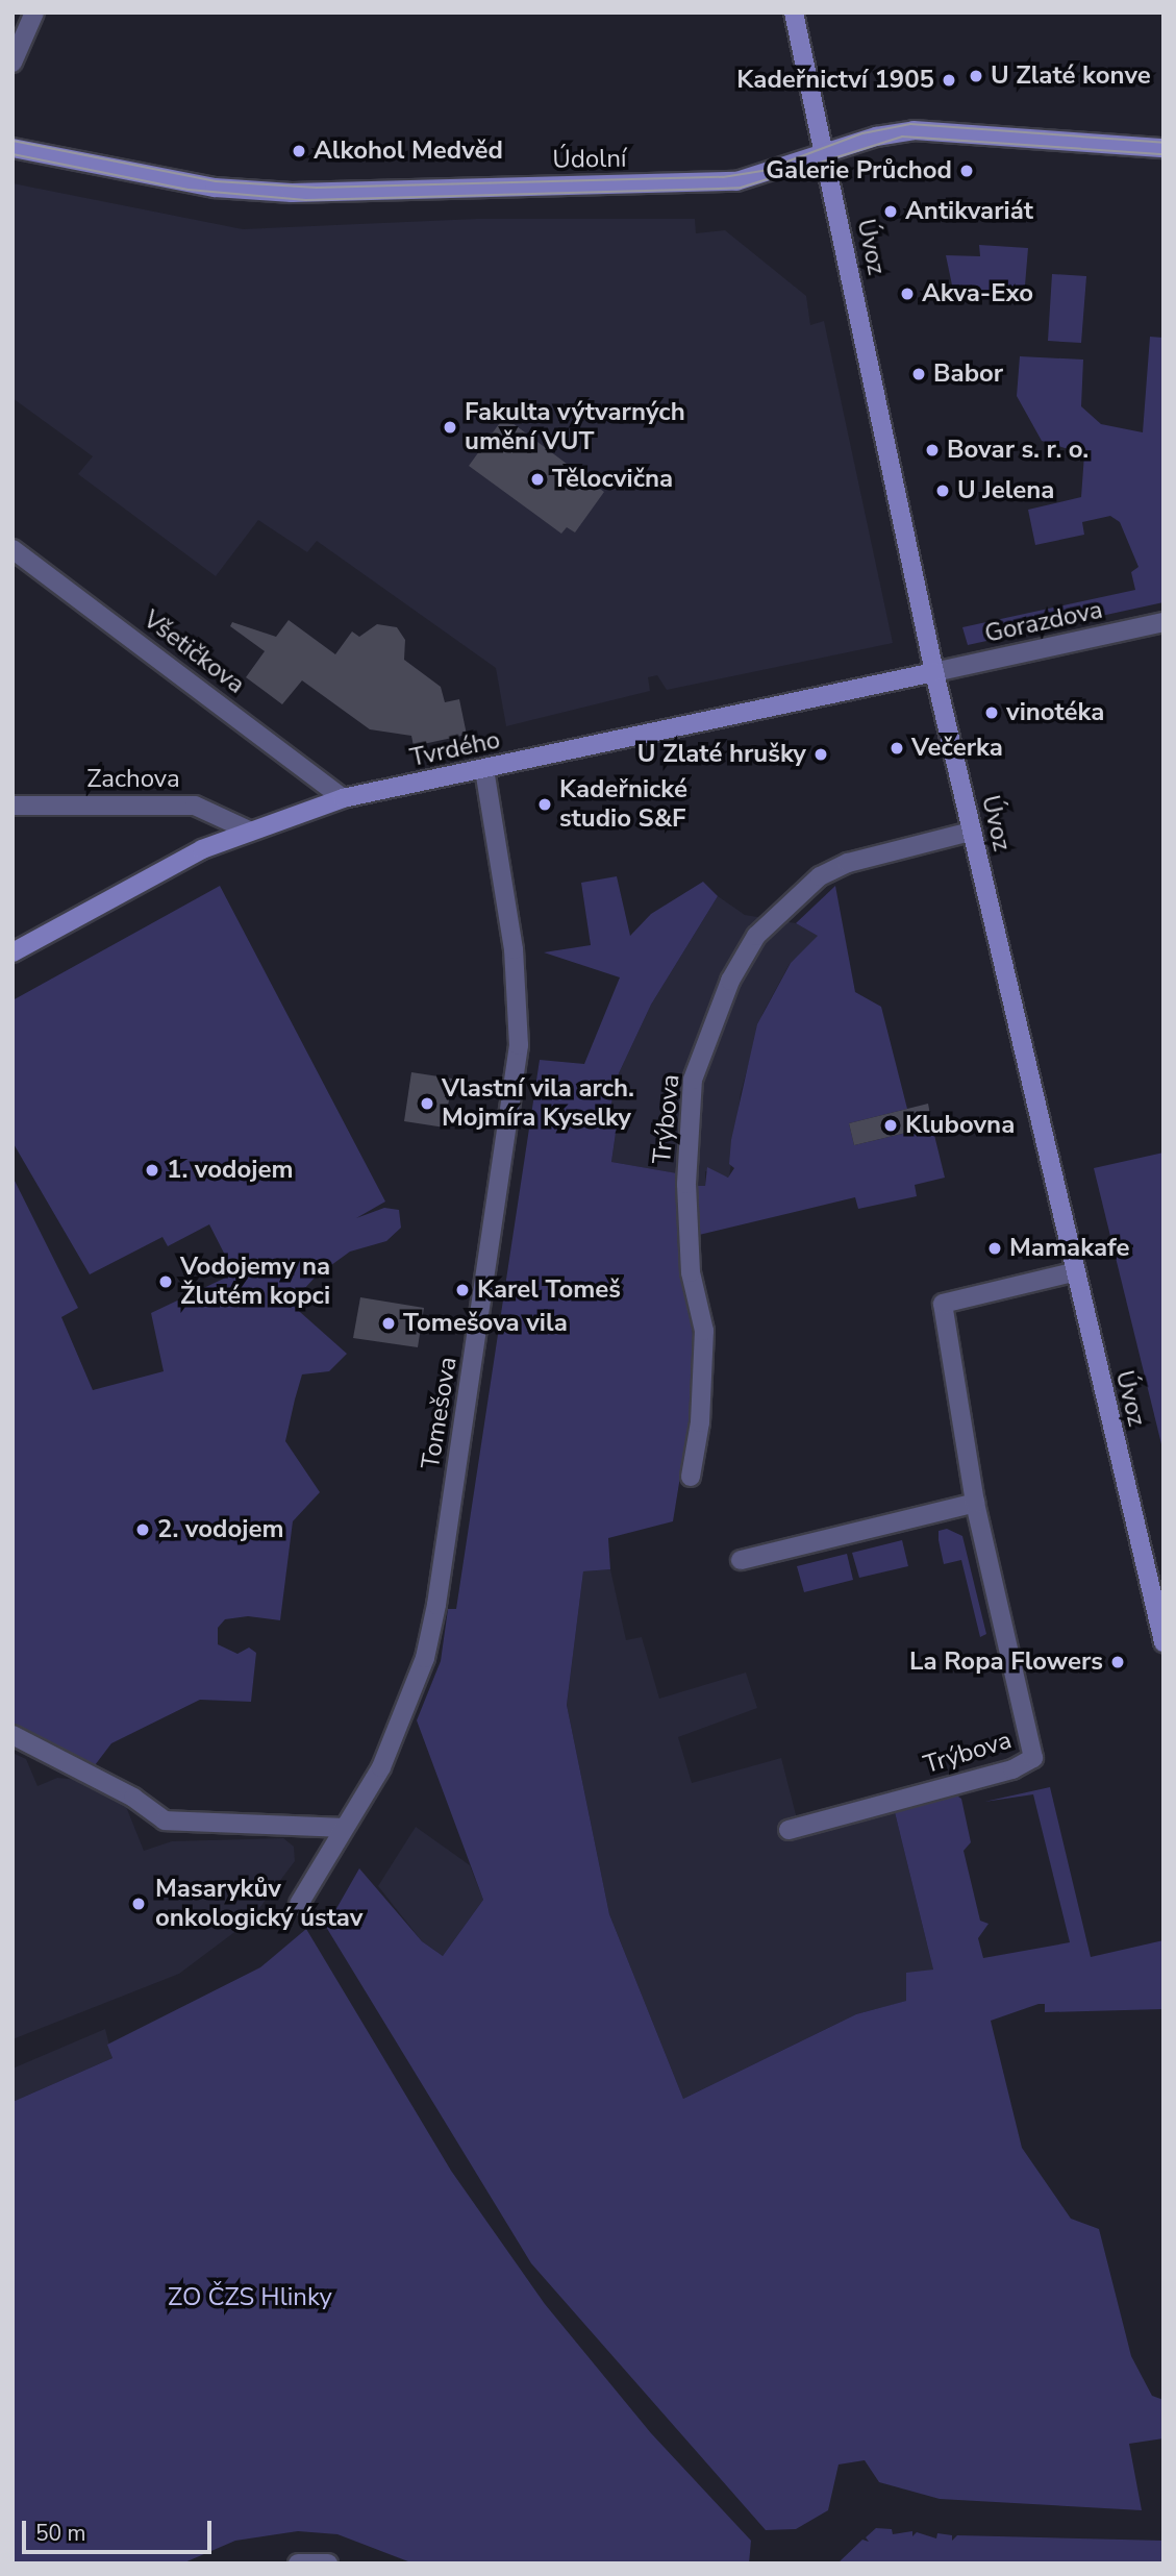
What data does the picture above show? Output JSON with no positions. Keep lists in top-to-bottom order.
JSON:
{
  "streets": {
    "street": [
      "Údolní",
      "Úvoz",
      "Gorazdova",
      "Všetičkova",
      "Tvrdého",
      "Zachova",
      "Trýbova",
      "Tomešova"
    ]
  },
  "crossings": [
    ["Údolní", "Úvoz"],
    ["Úvoz", "Gorazdova"],
    ["Úvoz", "Tvrdého"],
    ["Úvoz", "Trýbova"],
    ["Gorazdova", "Tvrdého"],
    ["Všetičkova", "Tvrdého"],
    ["Tvrdého", "Zachova"],
    ["Tvrdého", "Tomešova"]
  ],
  "parks": ["ZO ČZS Hlinky"],
  "places": [
    "U Zlaté konve",
    "Kadeřnictví 1905",
    "Alkohol Medvěd",
    "Galerie Průchod",
    "Antikvariát",
    "Akva-Exo",
    "Babor",
    "Fakulta výtvarných umění VUT",
    "Bovar s. r. o.",
    "Tělocvična",
    "U Jelena",
    "vinotéka",
    "Večerka",
    "U Zlaté hrušky",
    "Kadeřnické studio S&F",
    "Vlastní vila arch. Mojmíra Kyselky",
    "Klubovna",
    "1. vodojem",
    "Mamakafe",
    "Vodojemy na Žlutém kopci",
    "Karel Tomeš",
    "Tomešova vila",
    "2. vodojem",
    "La Ropa Flowers",
    "Masarykův onkologický ústav"
  ],
  "scale_bar": "50 m"
}
